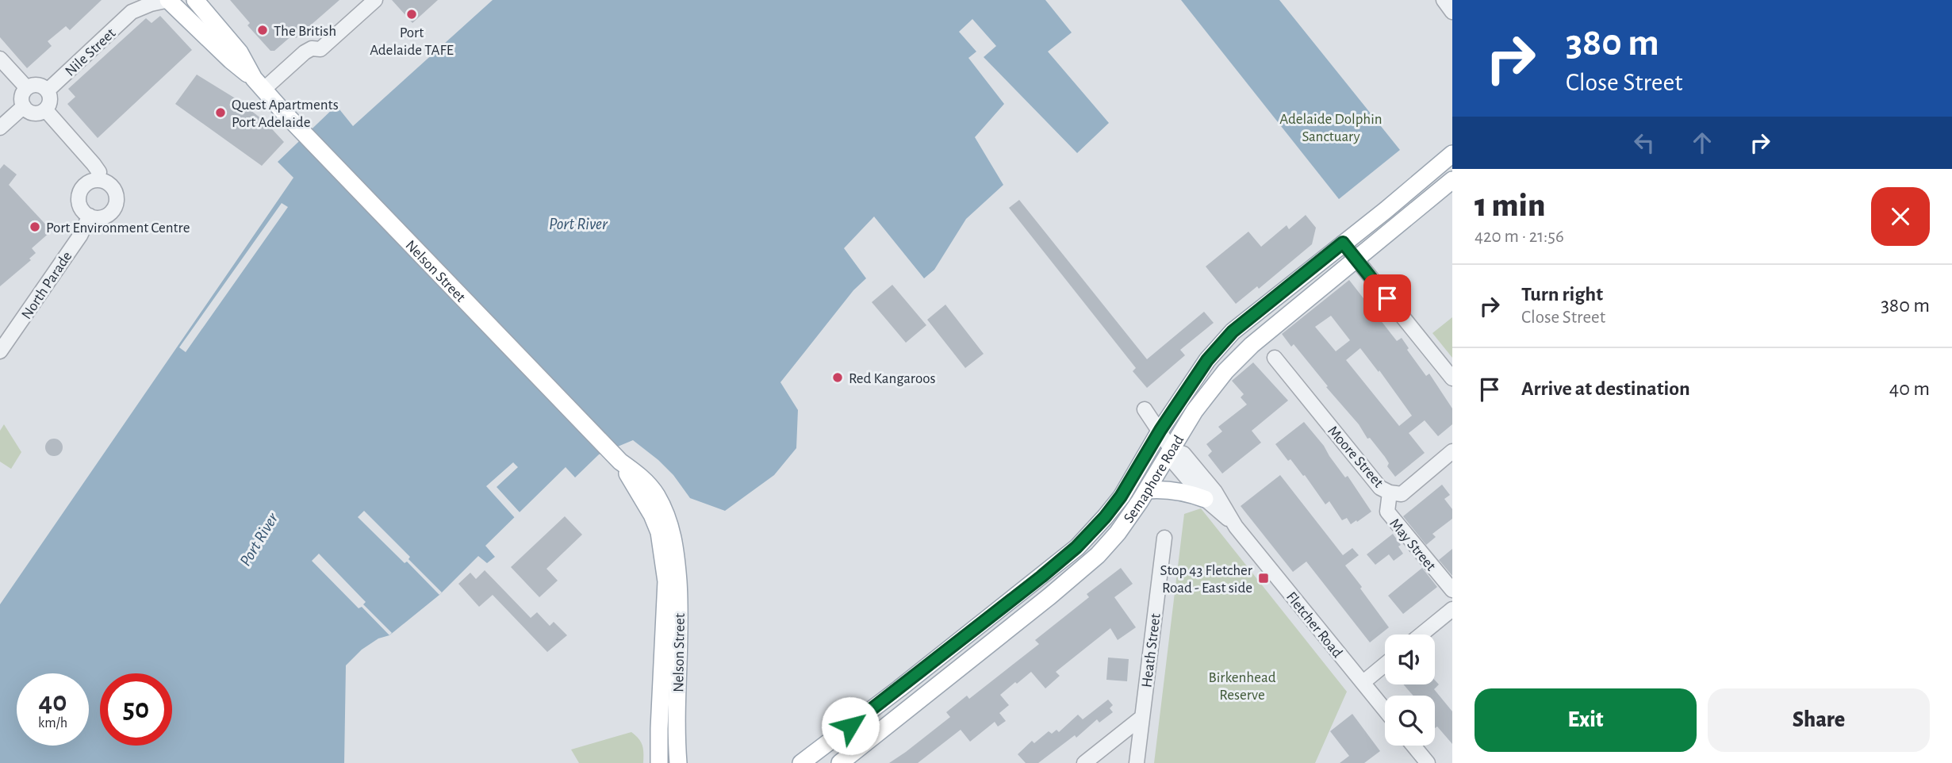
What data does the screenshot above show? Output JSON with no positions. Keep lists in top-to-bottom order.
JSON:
{
  "streets": {
    "main road": ["Nelson Street", "Semaphore Road"],
    "street": [
      "Nile Street",
      "North Parade",
      "Moore Street",
      "May Street",
      "Fletcher Road",
      "Heath Street"
    ]
  },
  "crossings": [
    ["Nile Street", "Nelson Street"],
    ["Moore Street", "May Street"],
    ["Semaphore Road", "Fletcher Road"]
  ],
  "water": ["Port River"],
  "parks": ["Adelaide Dolphin Sanctuary", "Birkenhead Reserve"],
  "places": {
    "other": [
      "Port Adelaide TAFE",
      "The British",
      "Quest Apartments Port Adelaide",
      "Port Environment Centre",
      "Red Kangaroos"
    ],
    "transit": ["Stop 43 Fletcher Road - East side"]
  },
  "page": {
    "turn": ["380 m", "Close Street"],
    "heading": ["1 min", "420 m · 21:56"],
    "list": [
      {
        "name": "Turn right",
        "note": "Close Street",
        "value": "380 m"
      },
      {
        "name": "Arrive at destination",
        "value": "40 m"
      }
    ],
    "speed": "40 km/h",
    "limit": "50",
    "buttons": ["Exit", "Share"]
  }
}
